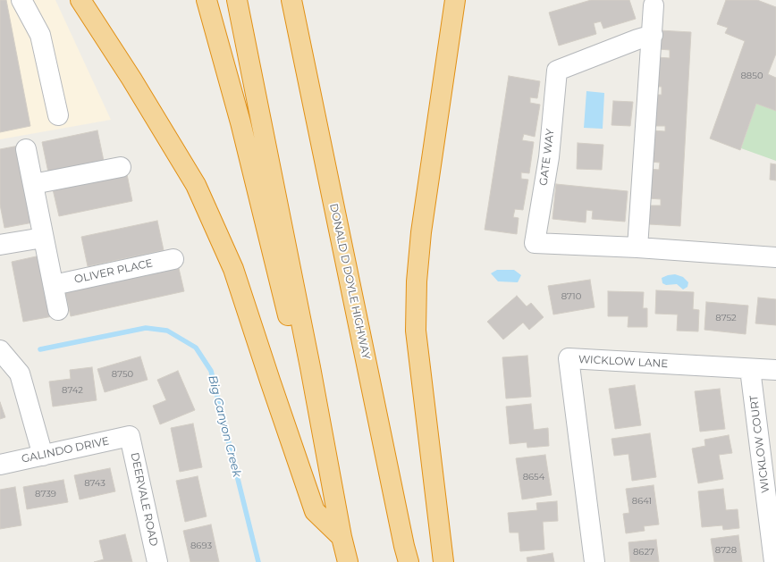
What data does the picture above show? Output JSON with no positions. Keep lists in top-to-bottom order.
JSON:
{
  "streets": {
    "highway": ["DONALD D DOYLE HIGHWAY"],
    "street": [
      "GATE WAY",
      "OLIVER PLACE",
      "WICKLOW LANE",
      "WICKLOW COURT",
      "GALINDO DRIVE",
      "DEERVALE ROAD"
    ]
  },
  "crossings": [
    ["WICKLOW LANE", "WICKLOW COURT"],
    ["GALINDO DRIVE", "DEERVALE ROAD"]
  ],
  "water": ["Big Canyon Creek"],
  "house_numbers": [
    "8850",
    "8710",
    "8752",
    "8750",
    "8742",
    "8654",
    "8743",
    "8739",
    "8641",
    "8693",
    "8728",
    "8627"
  ]
}
